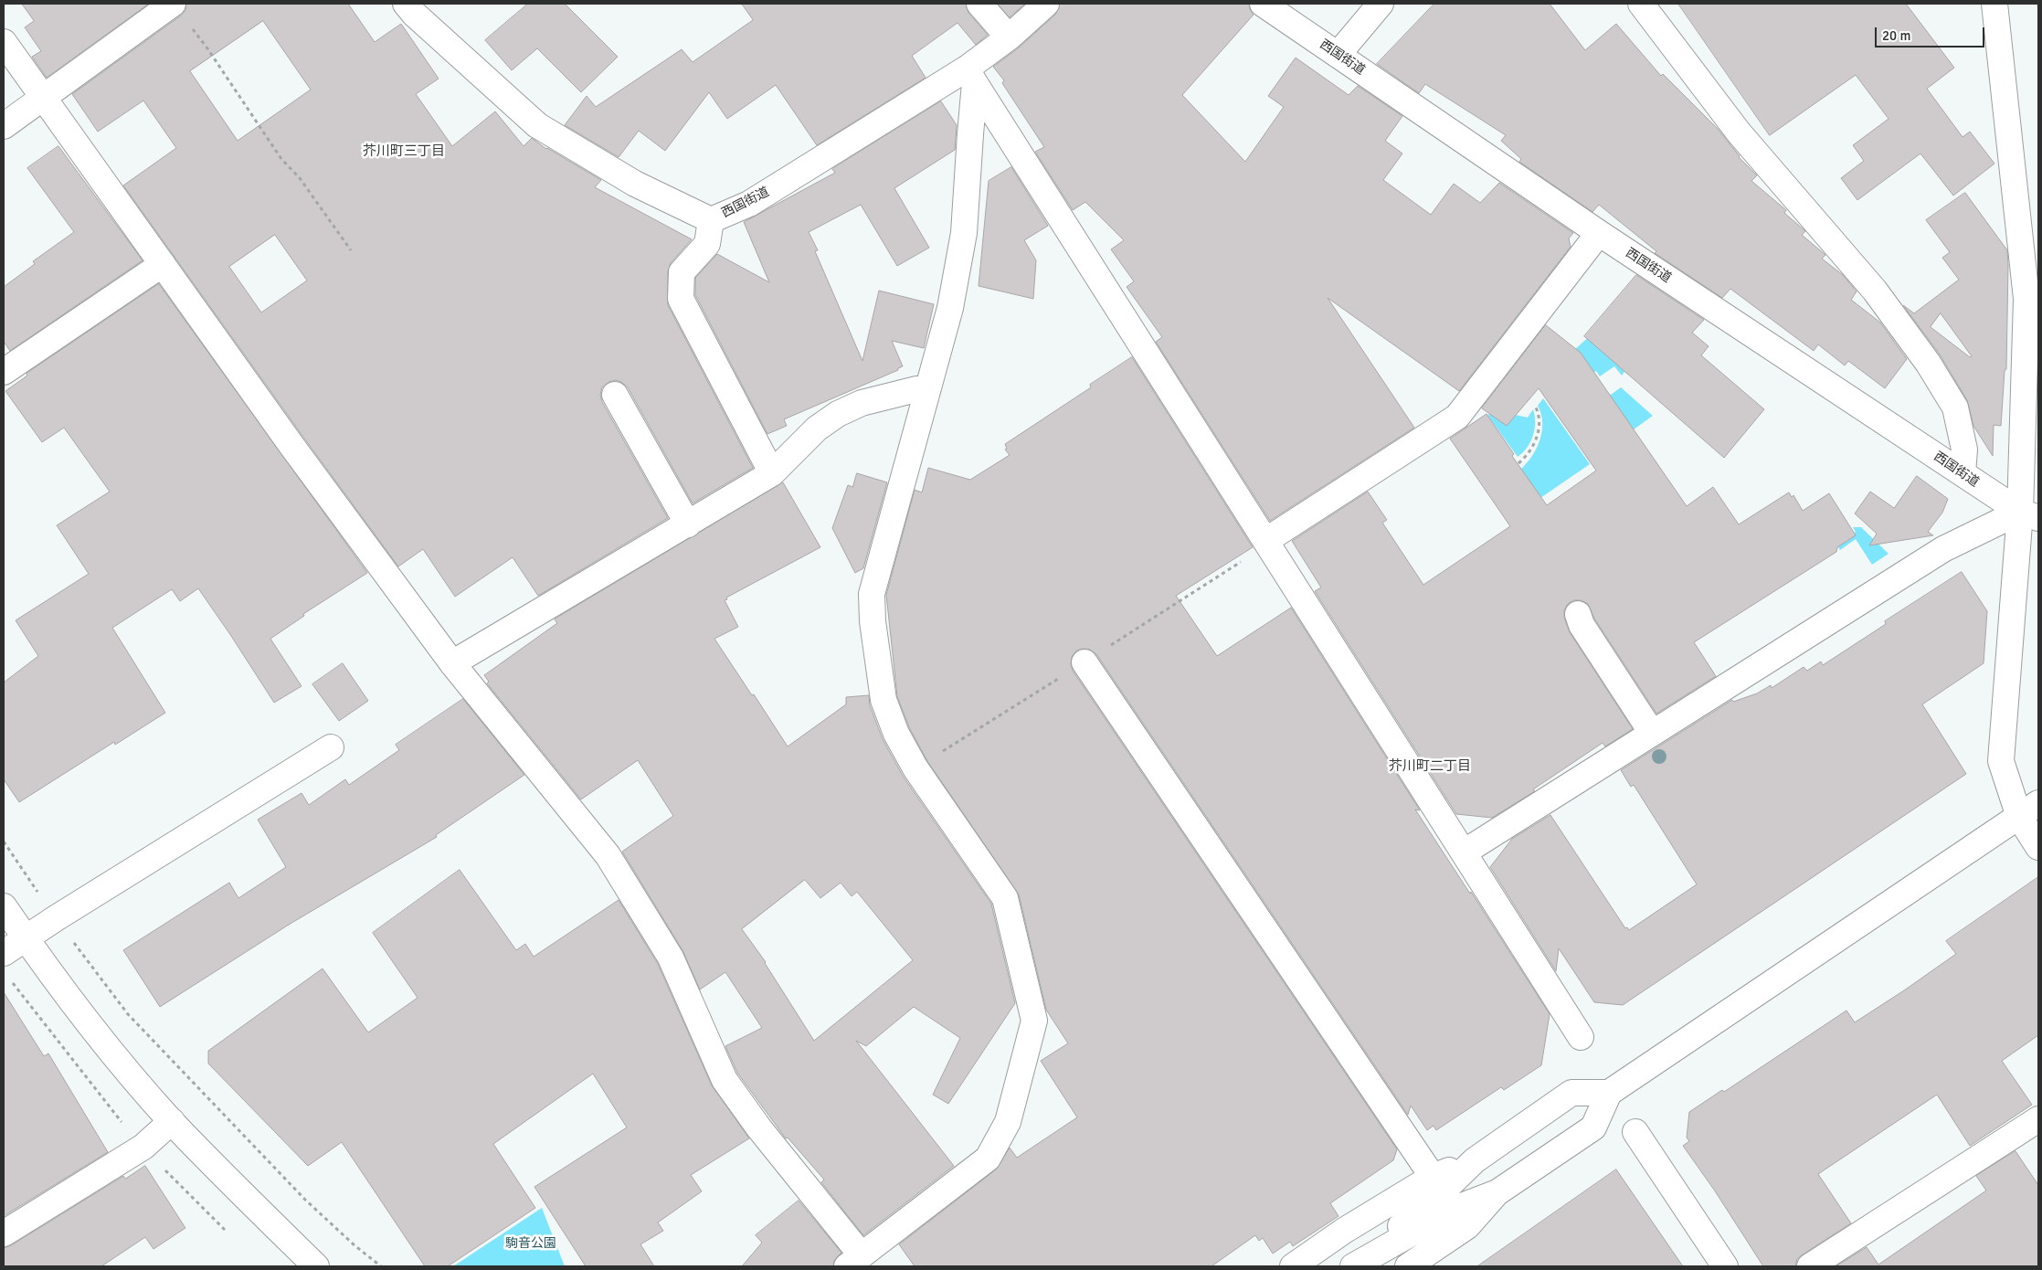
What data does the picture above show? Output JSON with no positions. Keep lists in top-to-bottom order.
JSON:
{
  "streets": {
    "street": ["西国街道"]
  },
  "districts": ["芥川町三丁目", "芥川町二丁目"],
  "parks": ["駒音公園"],
  "scale_bar": "20 m"
}
